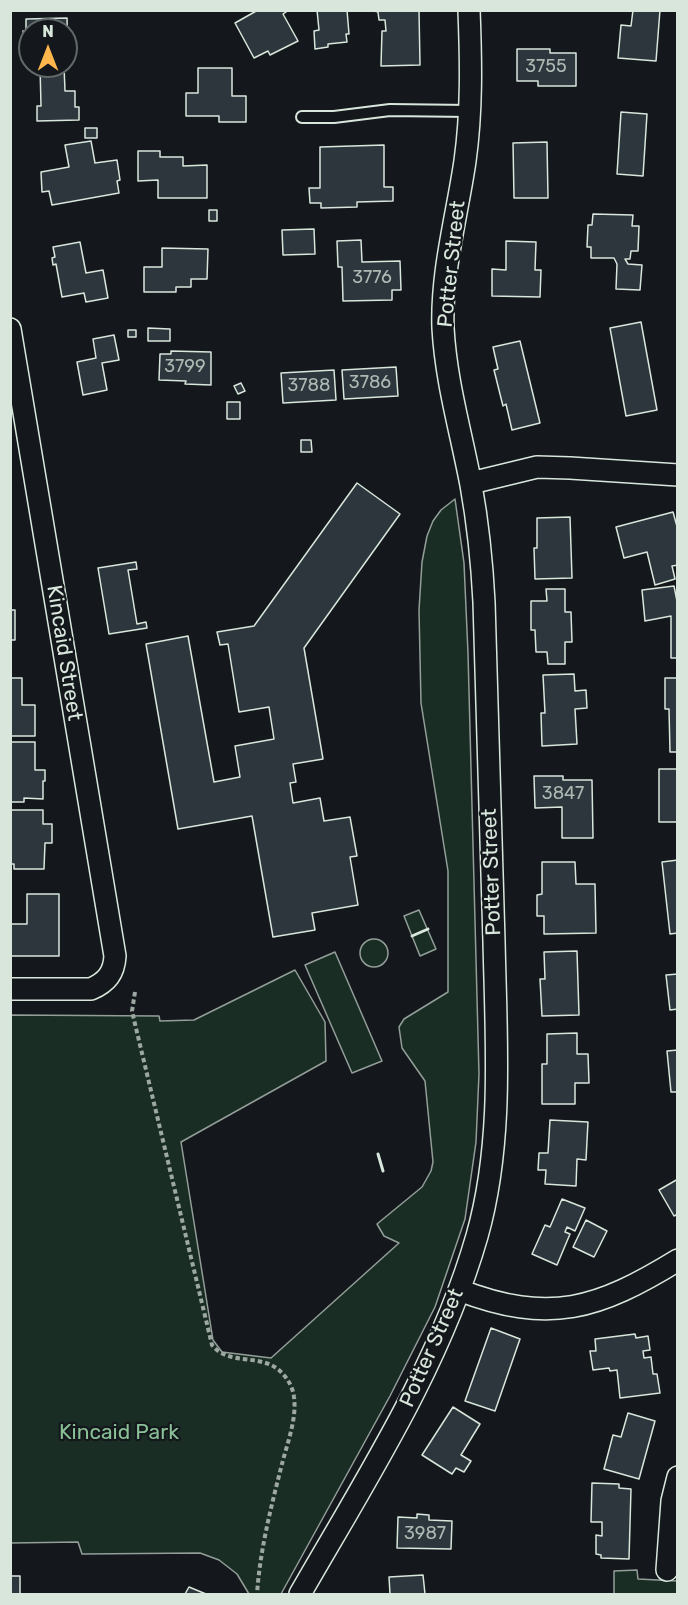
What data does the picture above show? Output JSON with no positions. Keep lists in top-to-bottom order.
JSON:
{
  "streets": {
    "street": ["Potter Street", "Kincaid Street"]
  },
  "parks": ["Kincaid Park"],
  "house_numbers": [
    "3755",
    "3776",
    "3799",
    "3786",
    "3788",
    "3847",
    "3987"
  ],
  "north": "top"
}
